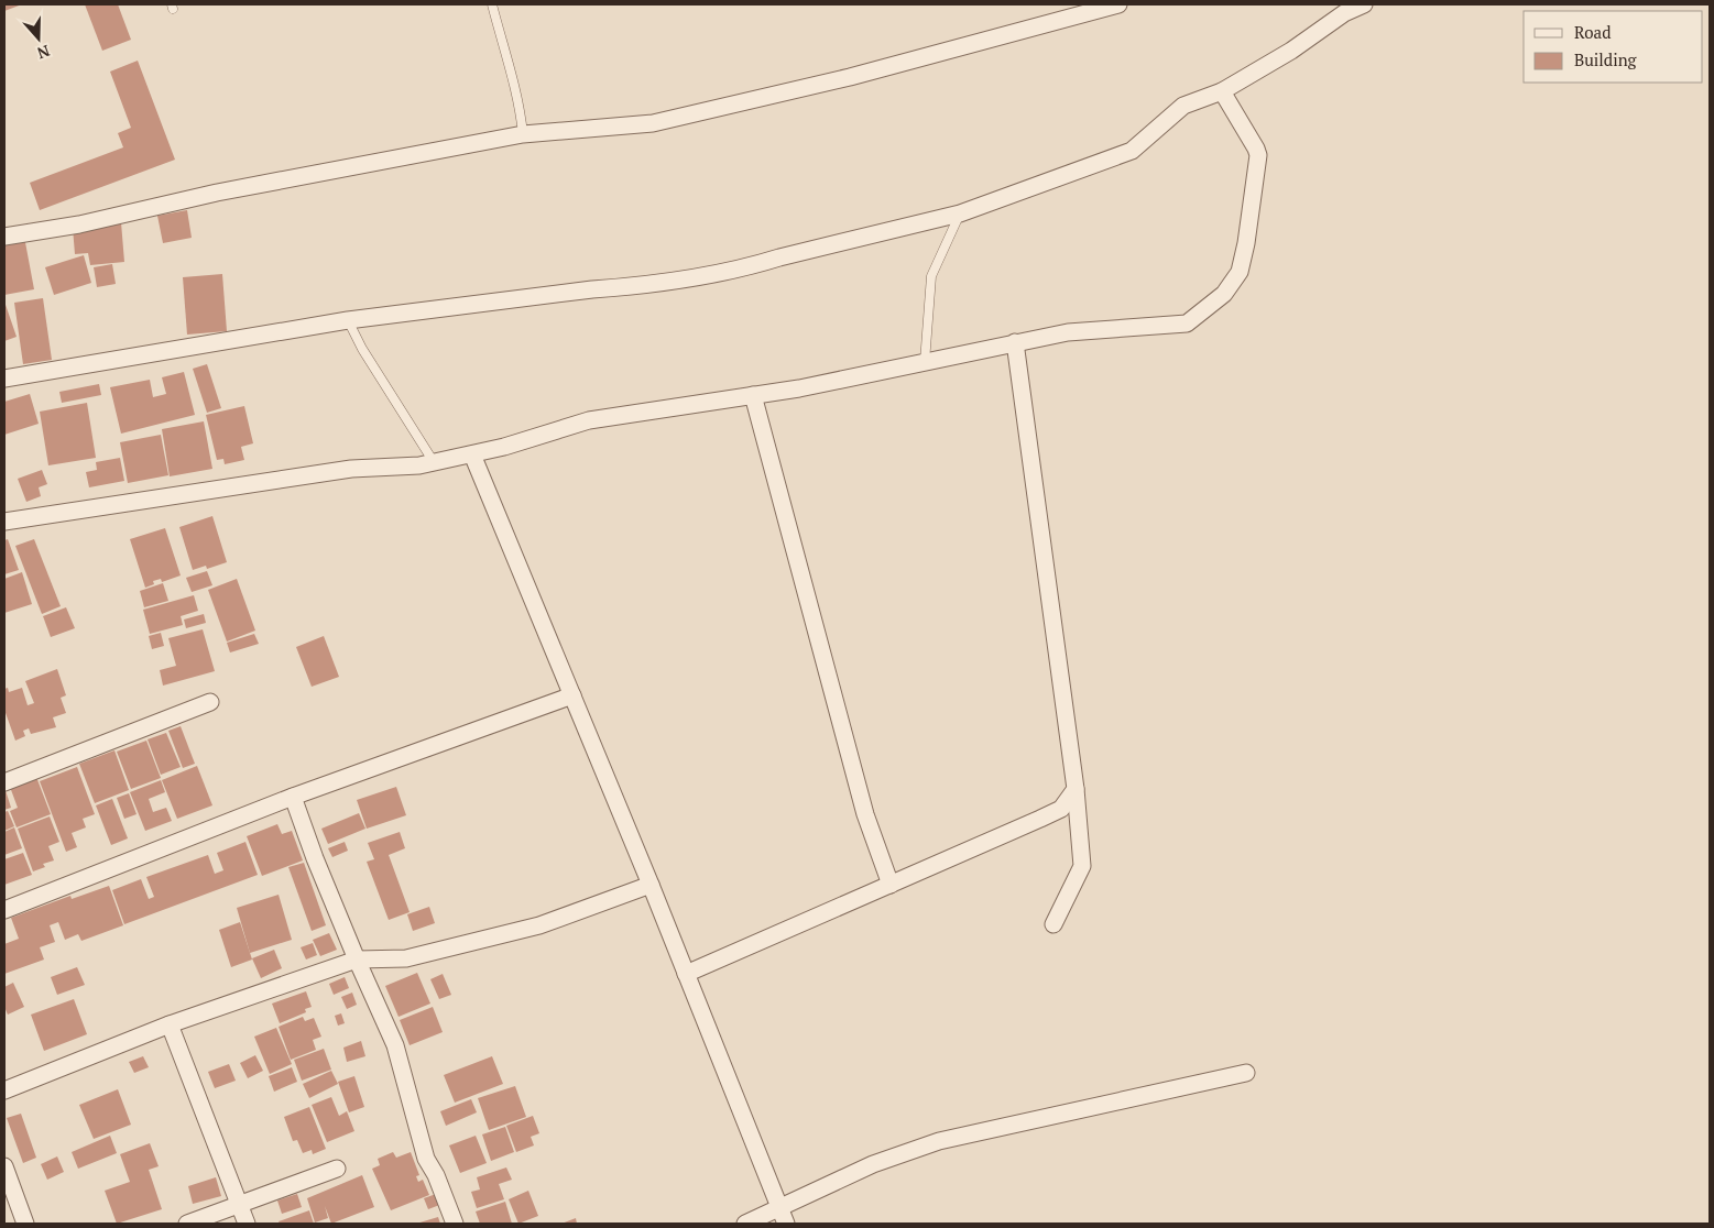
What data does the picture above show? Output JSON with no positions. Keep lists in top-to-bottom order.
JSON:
{
  "legend": ["Road", "Building"],
  "north": "bottom"
}
